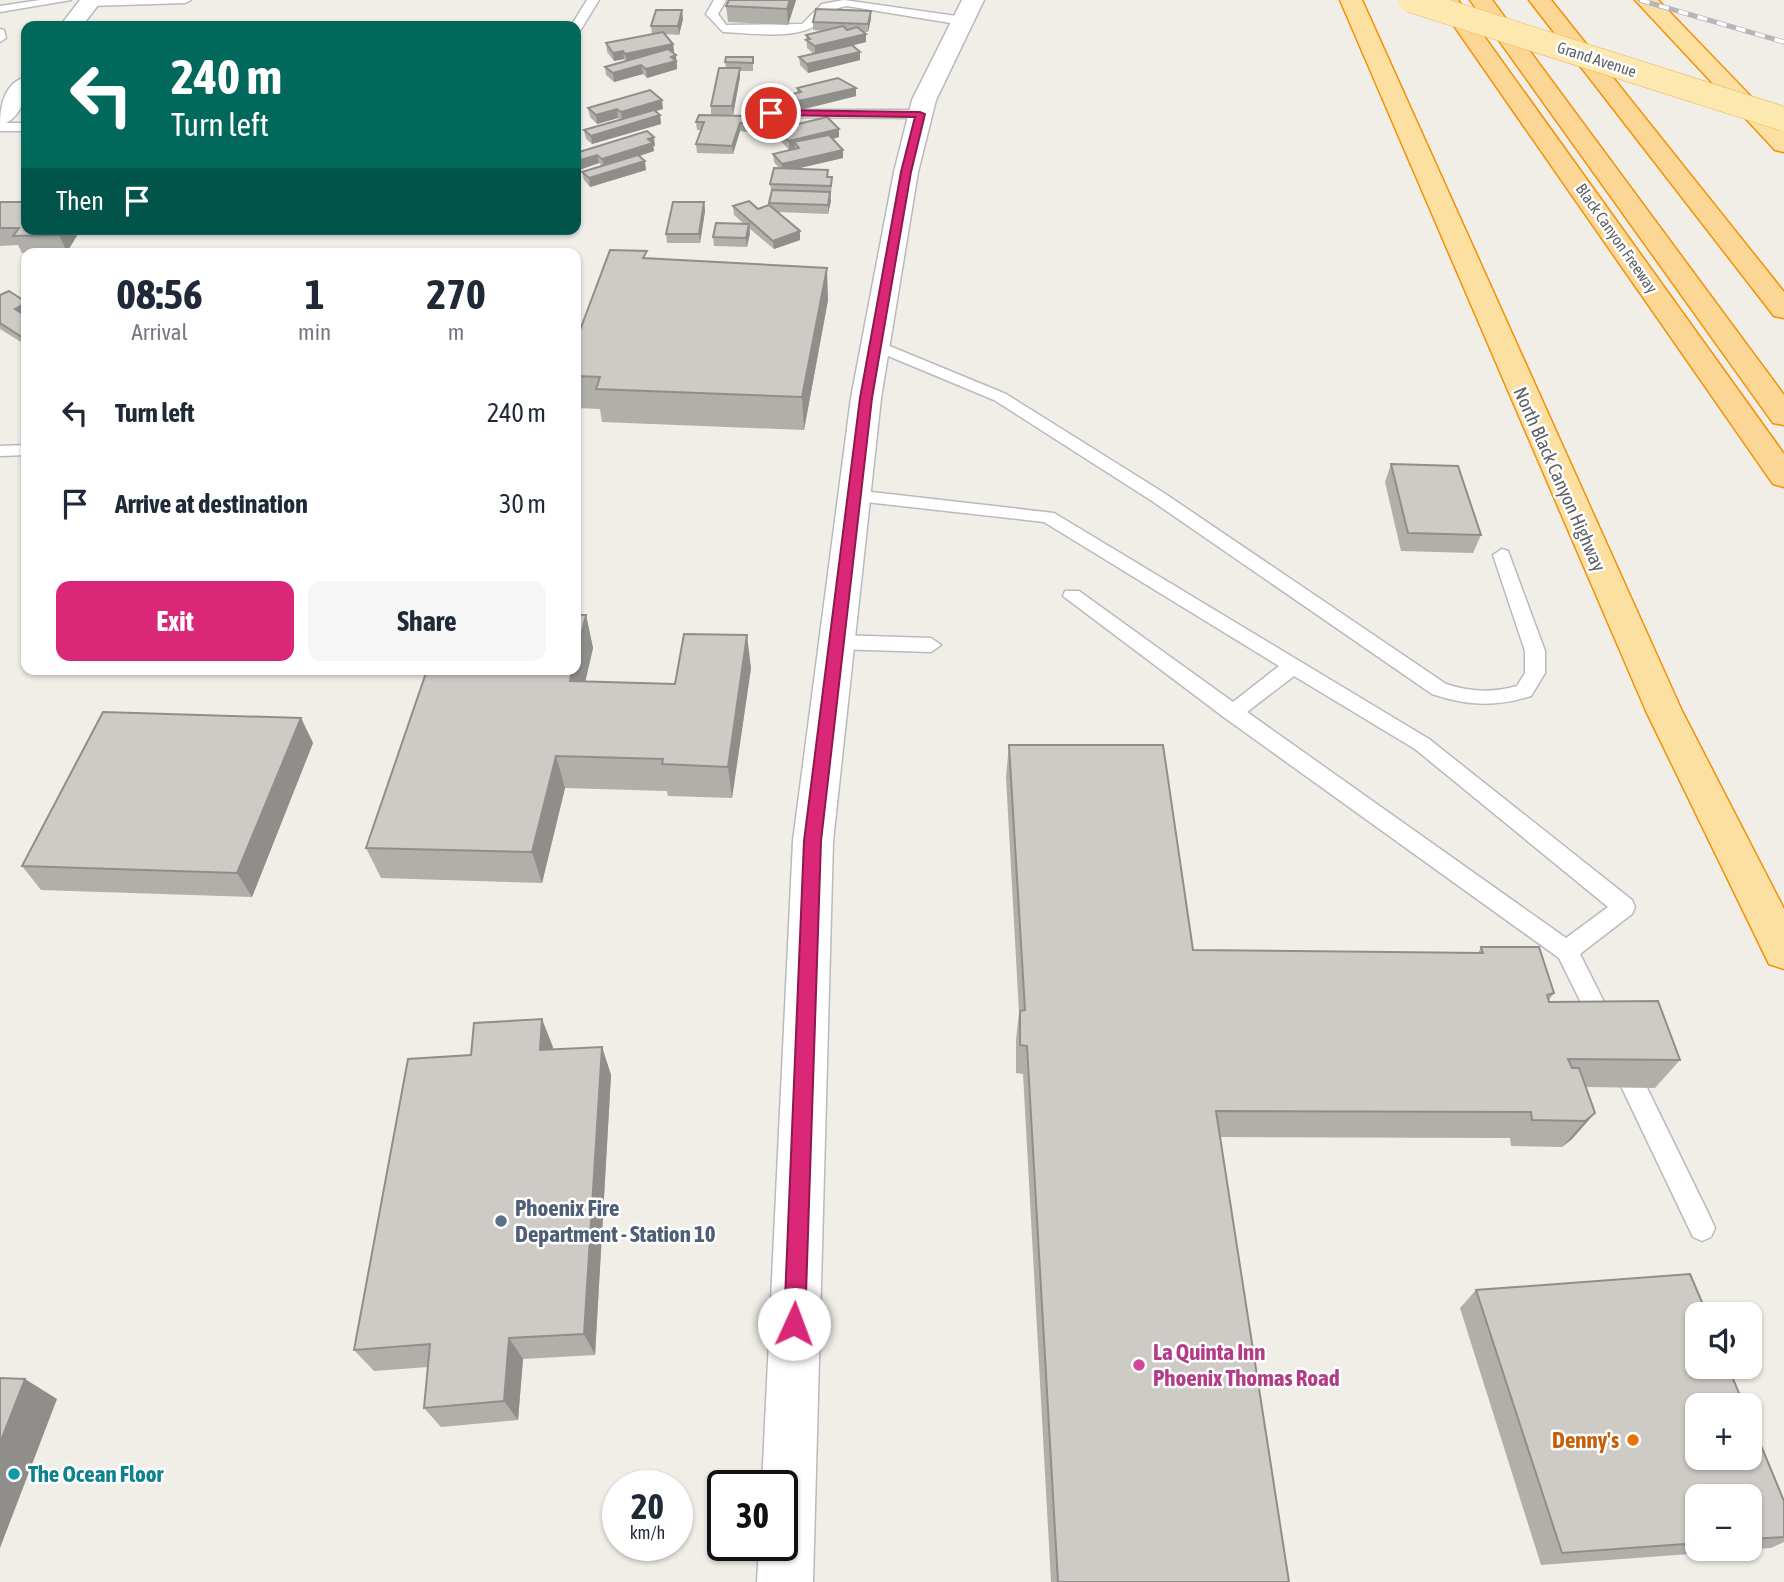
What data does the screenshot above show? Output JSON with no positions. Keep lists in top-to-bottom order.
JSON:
{
  "streets": {
    "highway": ["Black Canyon Freeway", "North Black Canyon Highway"],
    "main road": ["Grand Avenue"]
  },
  "places": [
    "Phoenix Fire Department - Station 10",
    "La Quinta Inn Phoenix Thomas Road",
    "Denny's",
    "The Ocean Floor"
  ],
  "page": {
    "turn": ["240 m", "Turn left"],
    "then": "Then",
    "eta": [
      "08:56",
      "Arrival",
      "1",
      "min",
      "270",
      "m"
    ],
    "list": [
      {
        "name": "Turn left",
        "value": "240 m"
      },
      {
        "name": "Arrive at destination",
        "value": "30 m"
      }
    ],
    "buttons": ["Exit", "Share"],
    "map_buttons": ["+", "−"],
    "speed": "20 km/h",
    "limit": "30"
  }
}
